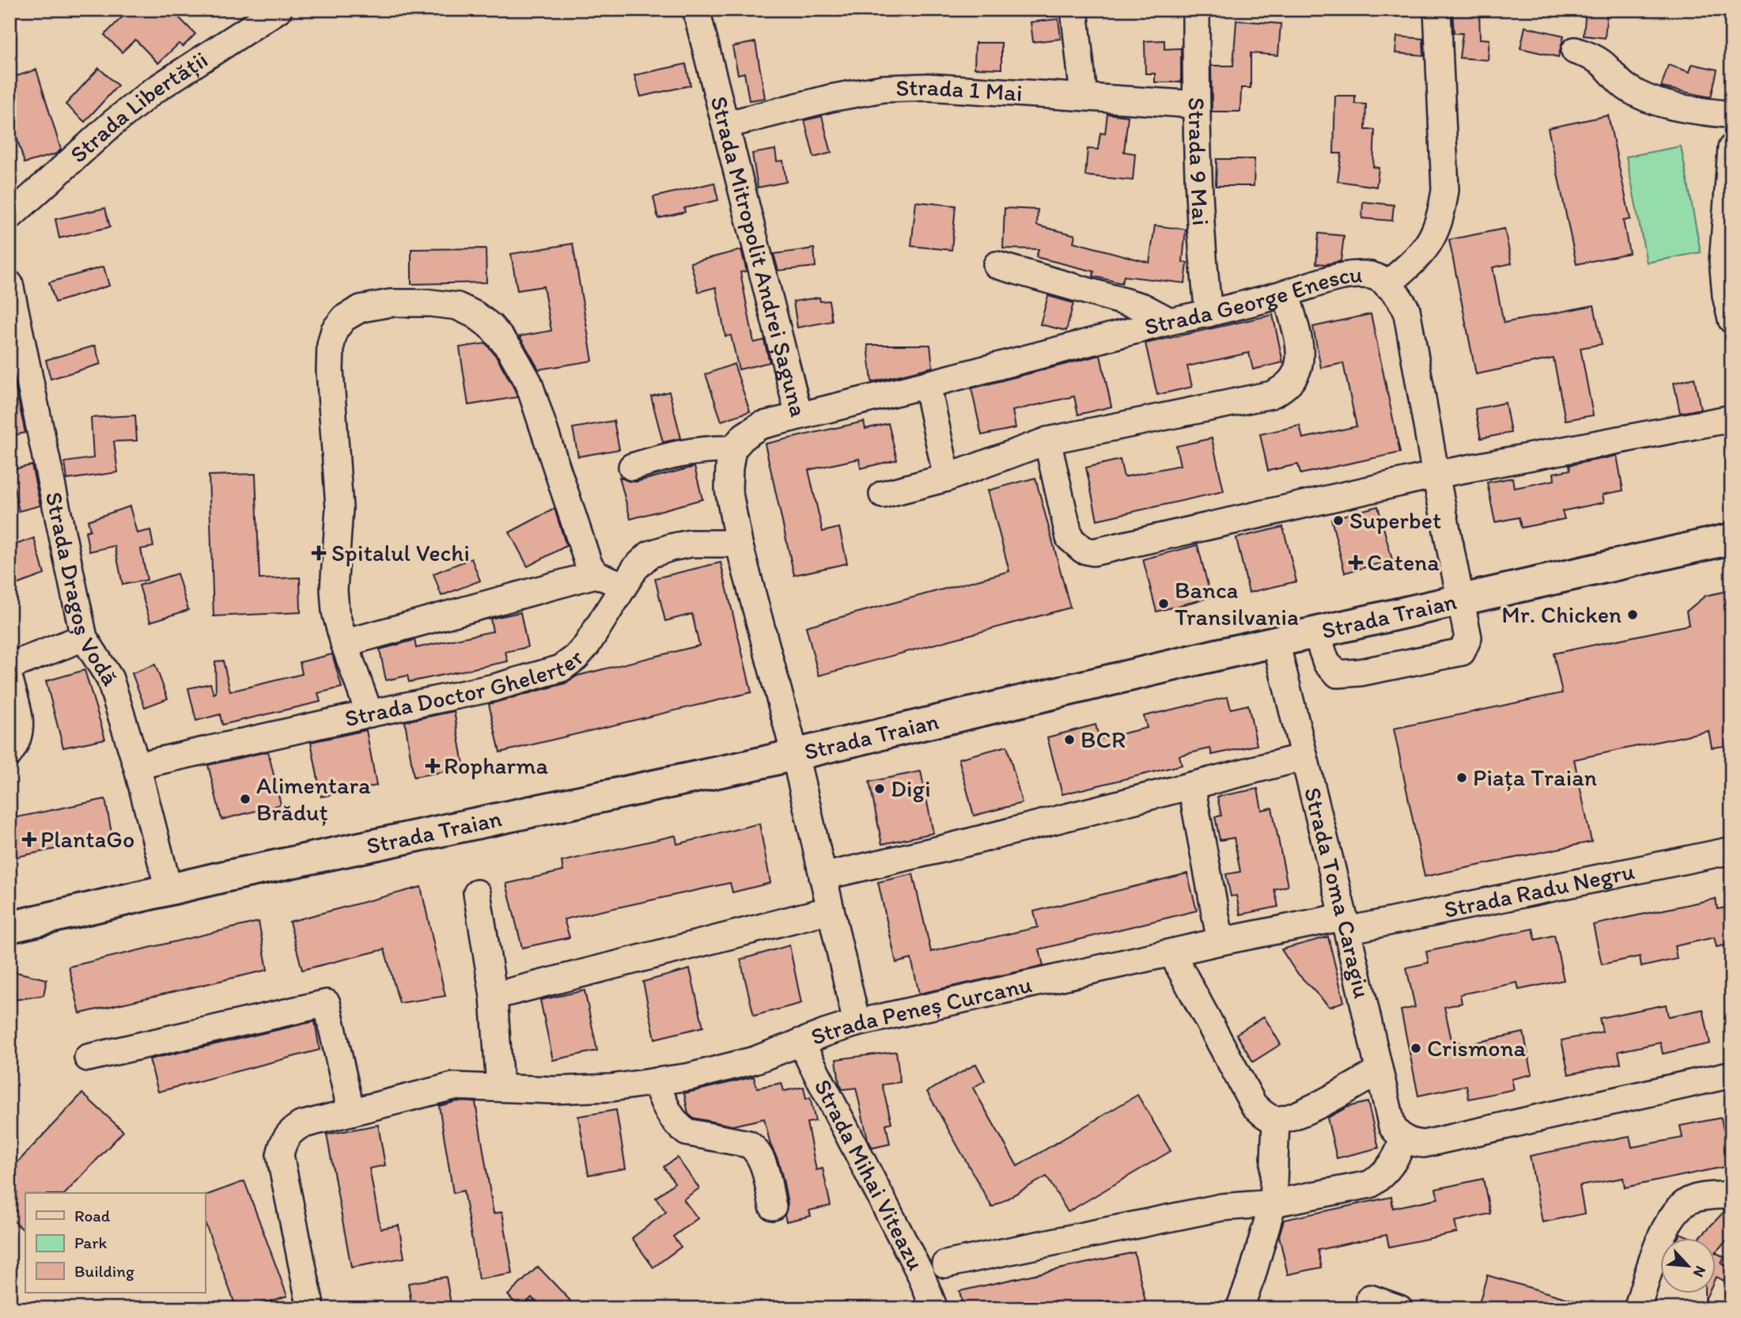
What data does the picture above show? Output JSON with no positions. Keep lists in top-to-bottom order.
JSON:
{
  "streets": {
    "main road": ["Strada Traian"],
    "street": [
      "Strada 1 Mai",
      "Strada Libertății",
      "Strada 9 Mai",
      "Strada Mitropolit Andrei Șaguna",
      "Strada George Enescu",
      "Strada Dragoș Vodă",
      "Strada Doctor Ghelerter",
      "Strada Radu Negru",
      "Strada Toma Caragiu",
      "Strada Peneș Curcanu",
      "Strada Mihai Viteazu"
    ]
  },
  "crossings": [
    ["Strada 1 Mai", "Strada 9 Mai"],
    ["Strada 1 Mai", "Strada Mitropolit Andrei Șaguna"],
    ["Strada 9 Mai", "Strada George Enescu"],
    ["Strada Mitropolit Andrei Șaguna", "Strada George Enescu"],
    ["Strada George Enescu", "Strada Traian"],
    ["Strada Dragoș Vodă", "Strada Traian"],
    ["Strada Dragoș Vodă", "Strada Doctor Ghelerter"],
    ["Strada Traian", "Strada Toma Caragiu"],
    ["Strada Radu Negru", "Strada Toma Caragiu"],
    ["Strada Radu Negru", "Strada Peneș Curcanu"],
    ["Strada Toma Caragiu", "Strada Peneș Curcanu"],
    ["Strada Peneș Curcanu", "Strada Mihai Viteazu"]
  ],
  "places": {
    "other": [
      "Superbet",
      "Banca Transilvania",
      "Mr. Chicken",
      "BCR",
      "Piața Traian",
      "Digi",
      "Alimentara Brăduț",
      "Crismona"
    ],
    "health": [
      "Spitalul Vechi",
      "Catena",
      "Ropharma",
      "PlantaGo"
    ]
  },
  "legend": ["Road", "Park", "Building"],
  "north": "bottom right"
}
